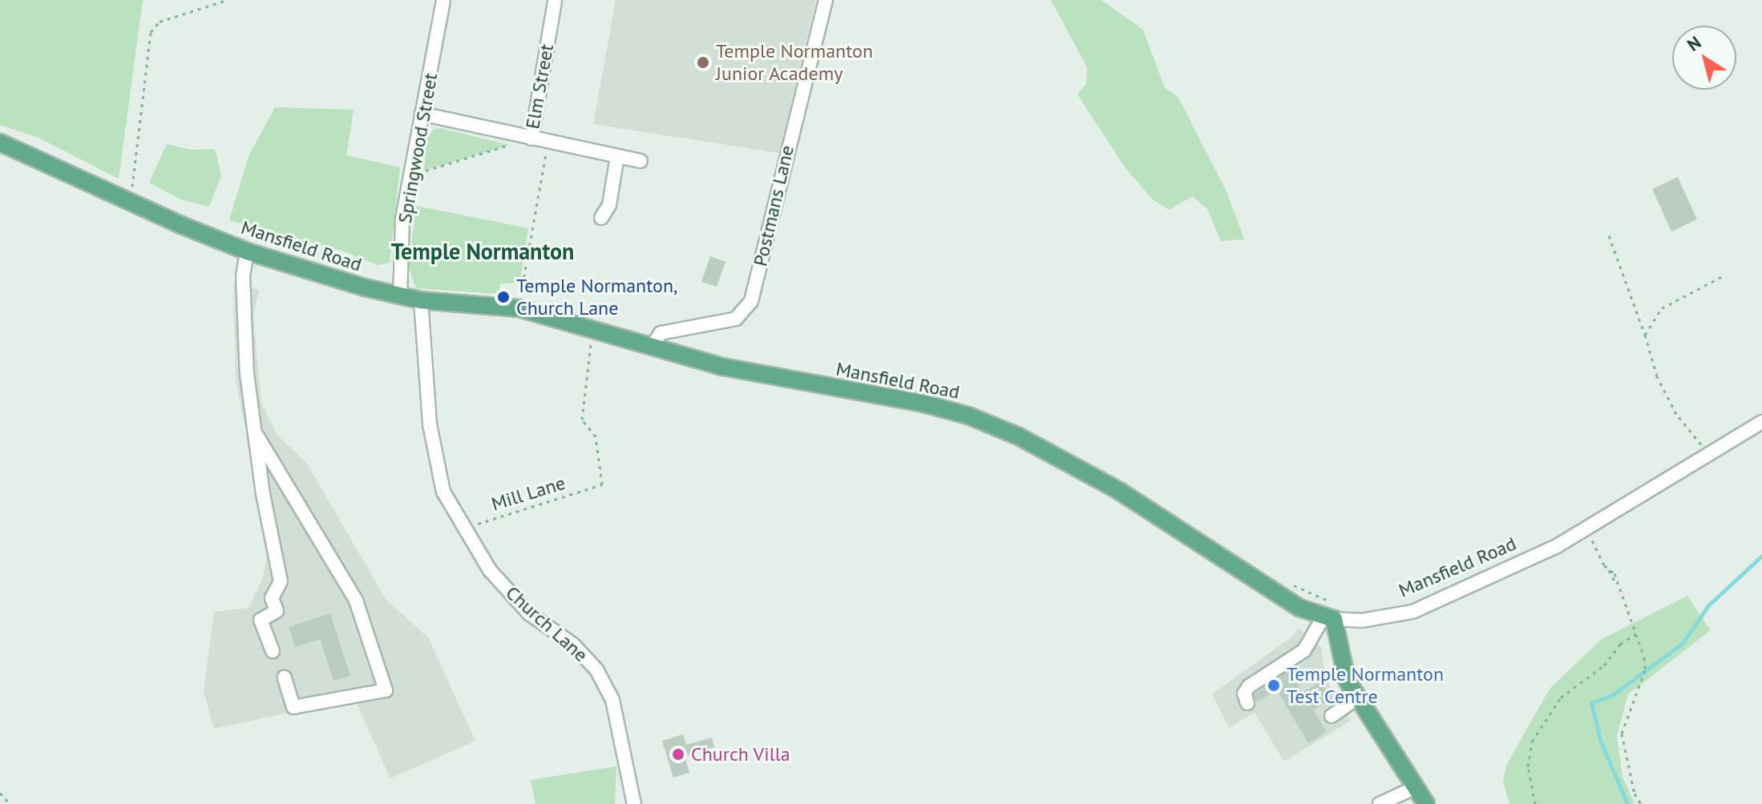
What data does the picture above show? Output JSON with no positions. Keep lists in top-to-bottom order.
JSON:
{
  "streets": {
    "main road": ["Mansfield Road"],
    "street": [
      "Elm Street",
      "Springwood Street",
      "Postmans Lane",
      "Church Lane"
    ],
    "path": ["Mill Lane"]
  },
  "crossings": [
    ["Elm Street", "Springwood Street"],
    ["Springwood Street", "Mansfield Road"],
    ["Postmans Lane", "Mansfield Road"],
    ["Mansfield Road", "Mill Lane"],
    ["Mansfield Road", "Church Lane"],
    ["Mill Lane", "Church Lane"]
  ],
  "districts": ["Temple Normanton"],
  "places": [
    "Temple Normanton Junior Academy",
    "Temple Normanton, Church Lane",
    "Temple Normanton Test Centre",
    "Church Villa"
  ],
  "north": "top left"
}
